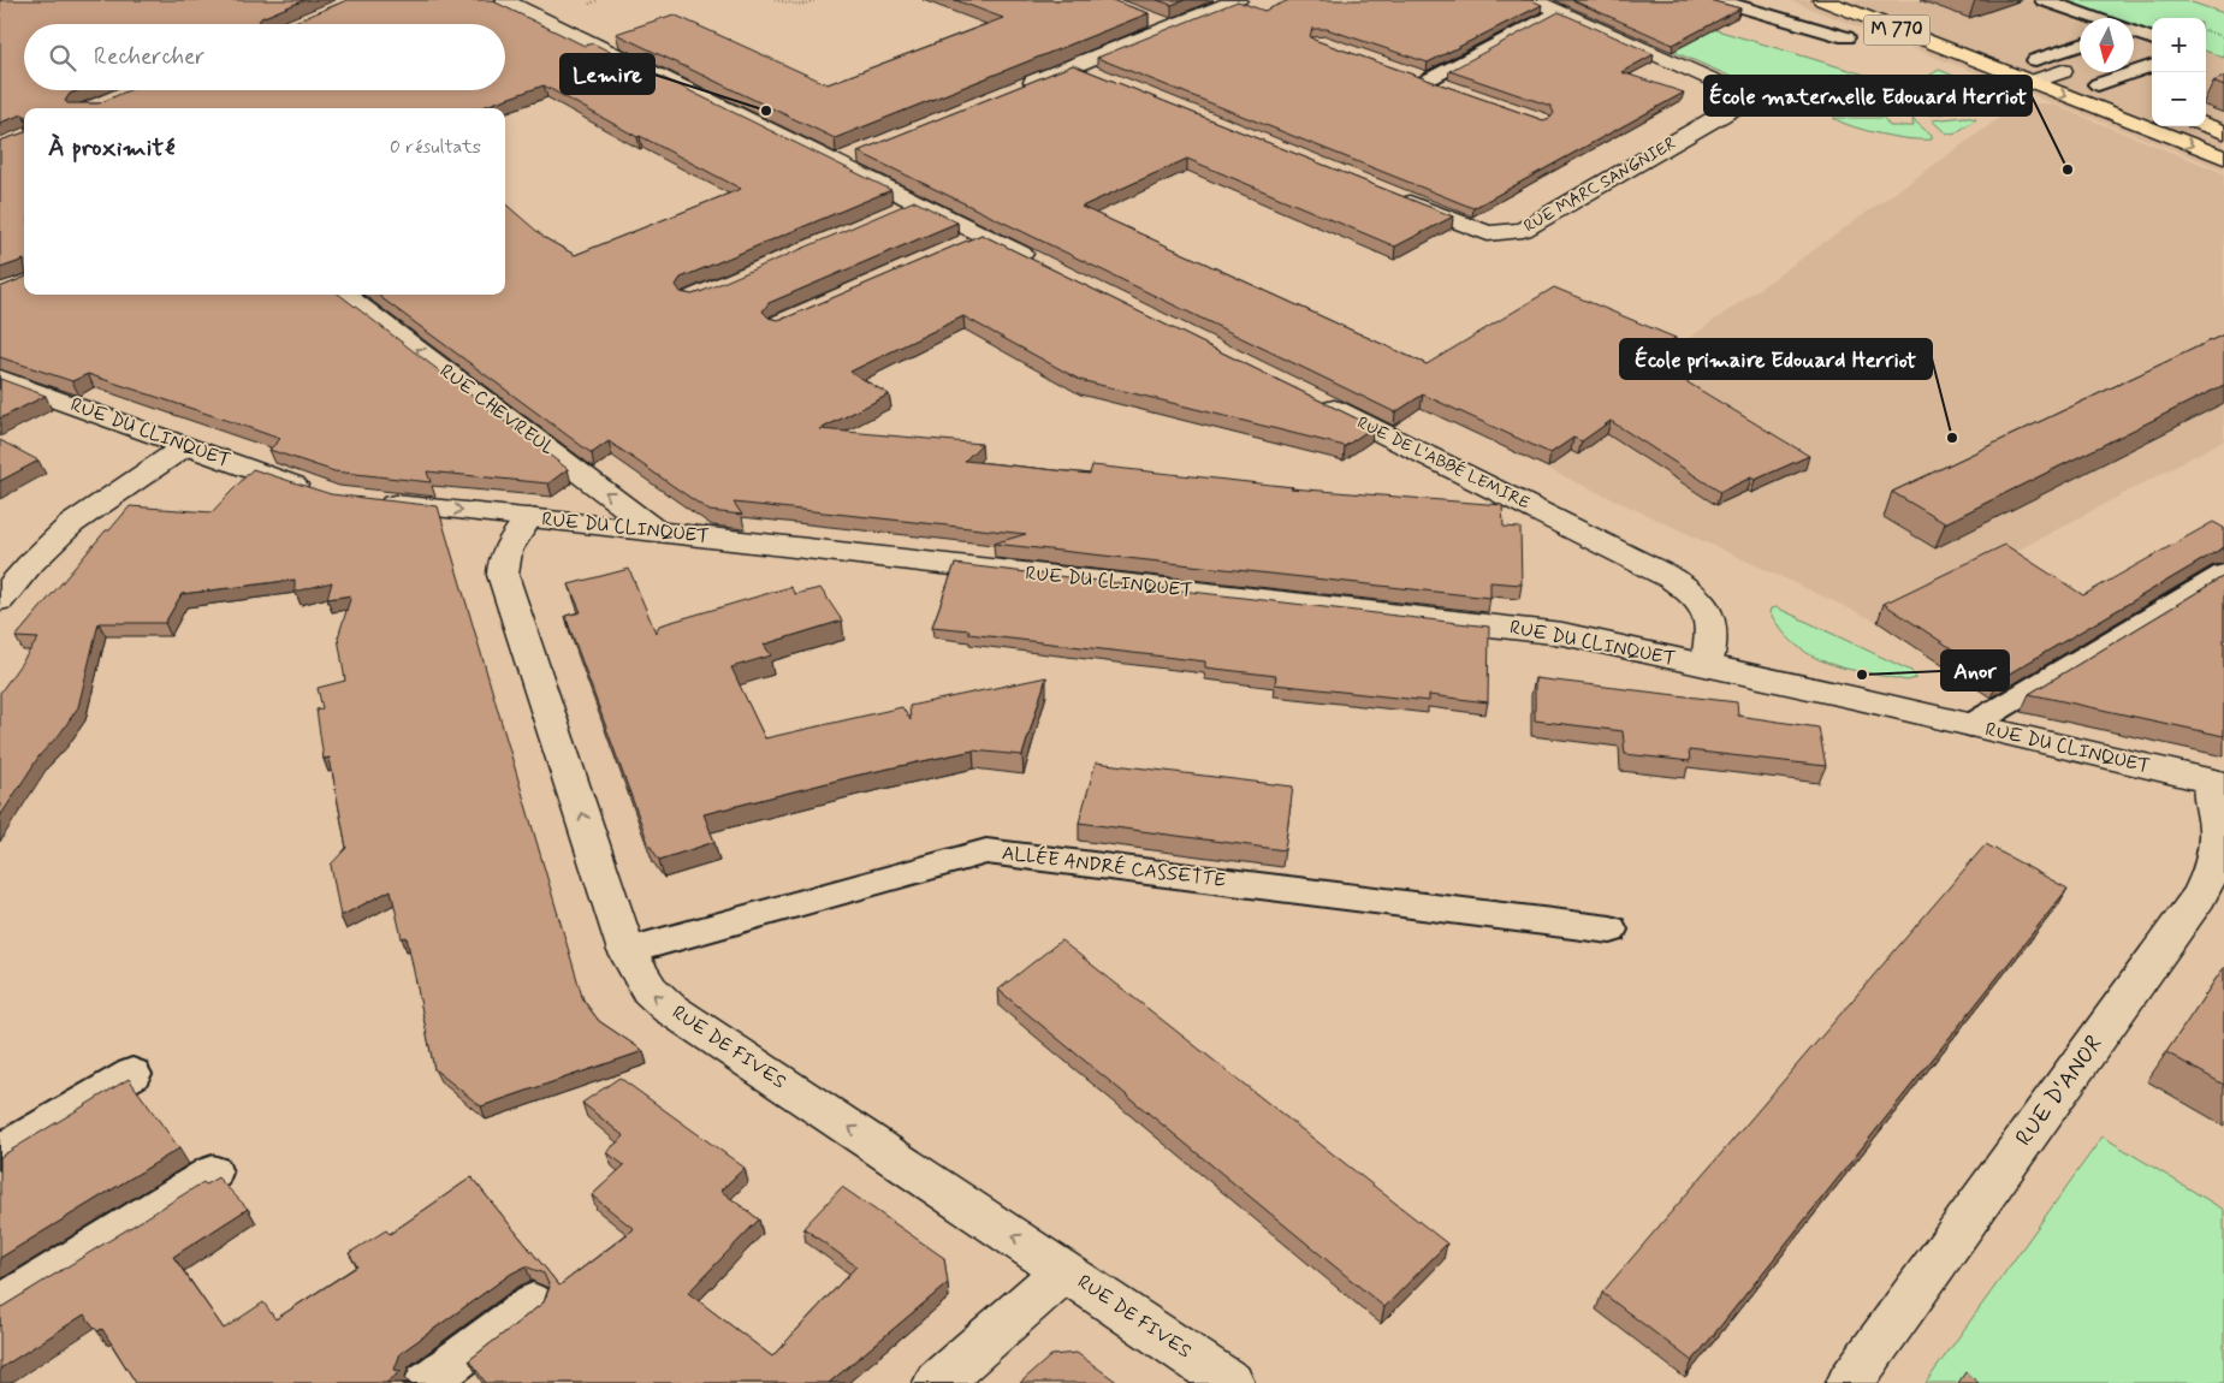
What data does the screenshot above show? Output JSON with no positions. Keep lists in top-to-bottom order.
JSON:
{
  "streets": {
    "main road": ["M 770"],
    "street": [
      "RUE MARC SANGNIER",
      "RUE CHEVREUL",
      "RUE DU CLINQUET",
      "RUE DE L'ABBÉ LEMIRE",
      "RUE DE FIVES",
      "RUE D'ANOR"
    ],
    "lane": ["ALLÉE ANDRÉ CASSETTE"]
  },
  "crossings": [
    ["RUE CHEVREUL", "RUE DU CLINQUET"],
    ["RUE DU CLINQUET", "RUE DE L'ABBÉ LEMIRE"],
    ["RUE DU CLINQUET", "RUE DE FIVES"],
    ["RUE DU CLINQUET", "RUE D'ANOR"],
    ["ALLÉE ANDRÉ CASSETTE", "RUE DE FIVES"]
  ],
  "one_way": ["RUE CHEVREUL", "RUE DE FIVES"],
  "places": [
    "Lemire",
    "École maternelle Edouard Herriot",
    "École primaire Edouard Herriot",
    "Anor"
  ],
  "north": "bottom",
  "page": {
    "map_buttons": ["+", "−"],
    "search": "Rechercher",
    "heading": ["À proximité", "0 résultats"]
  }
}
